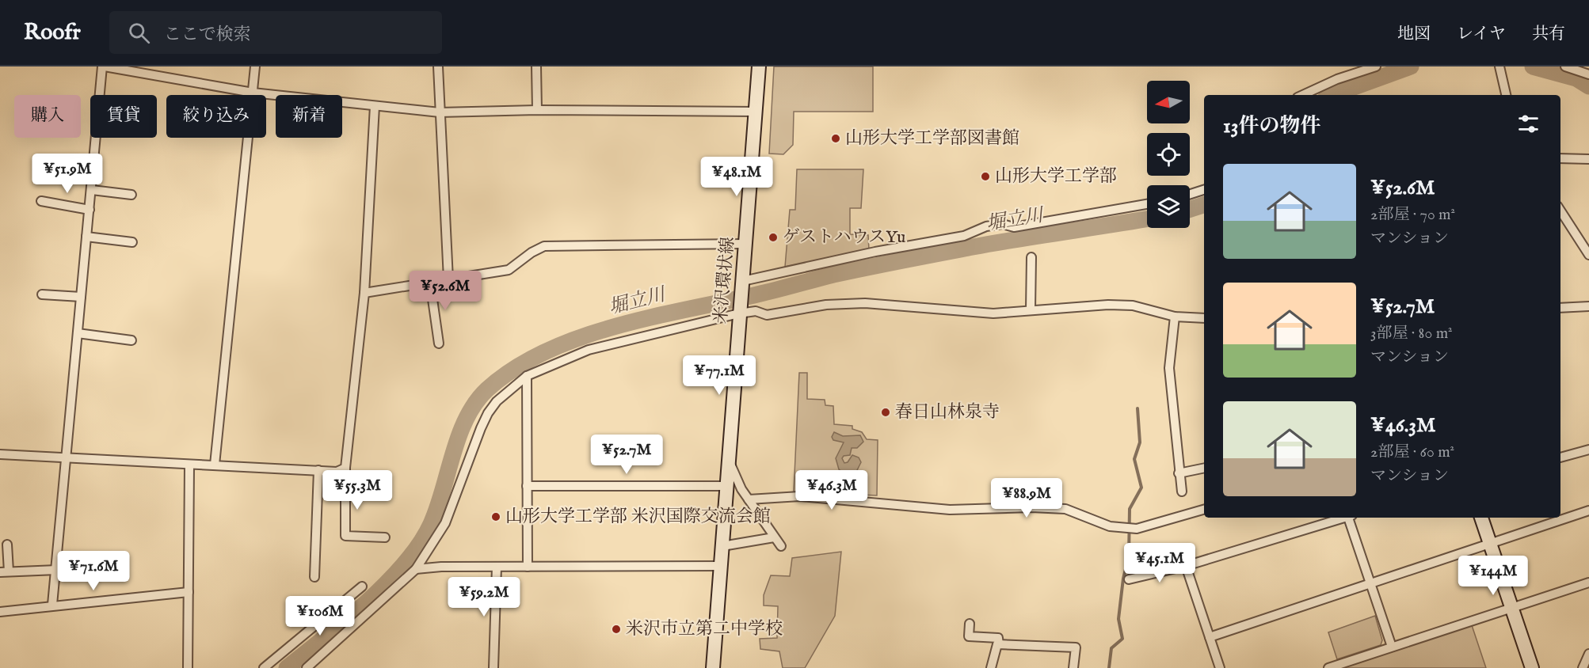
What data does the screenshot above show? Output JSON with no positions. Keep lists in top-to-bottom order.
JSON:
{
  "streets": {
    "main road": ["米沢環状線"]
  },
  "water": ["堀立川"],
  "places": [
    "山形大学工学部図書館",
    "山形大学工学部",
    "ゲストハウスYu",
    "春日山林泉寺",
    "山形大学工学部 米沢国際交流会館",
    "米沢市立第二中学校"
  ],
  "north": "left",
  "page": {
    "header": "Roofr",
    "search": "ここで検索",
    "nav": ["地図", "レイヤ", "共有"],
    "chip": [
      "購入",
      "賃貸",
      "絞り込み",
      "新着"
    ],
    "heading": "13件の物件",
    "list": [
      {
        "name": "¥52.6M",
        "note": "2部屋 · 70 m² · マンション"
      },
      {
        "name": "¥52.7M",
        "note": "3部屋 · 80 m² · マンション"
      },
      {
        "name": "¥46.3M",
        "note": "2部屋 · 60 m² · マンション"
      }
    ],
    "price": [
      "¥51.9M",
      "¥48.1M",
      "¥52.6M",
      "¥77.1M",
      "¥52.7M",
      "¥55.3M",
      "¥46.3M",
      "¥88.9M",
      "¥45.1M",
      "¥71.6M",
      "¥144M",
      "¥59.2M",
      "¥106M"
    ]
  }
}
